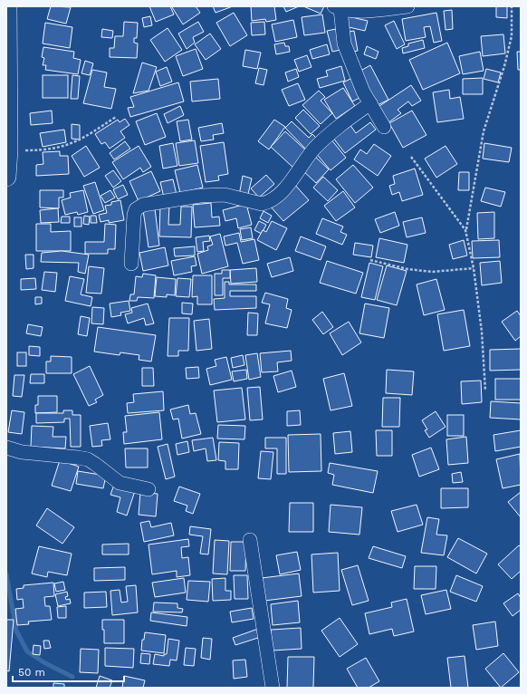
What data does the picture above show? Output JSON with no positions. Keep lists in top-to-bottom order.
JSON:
{
  "scale_bar": "50 m"
}
